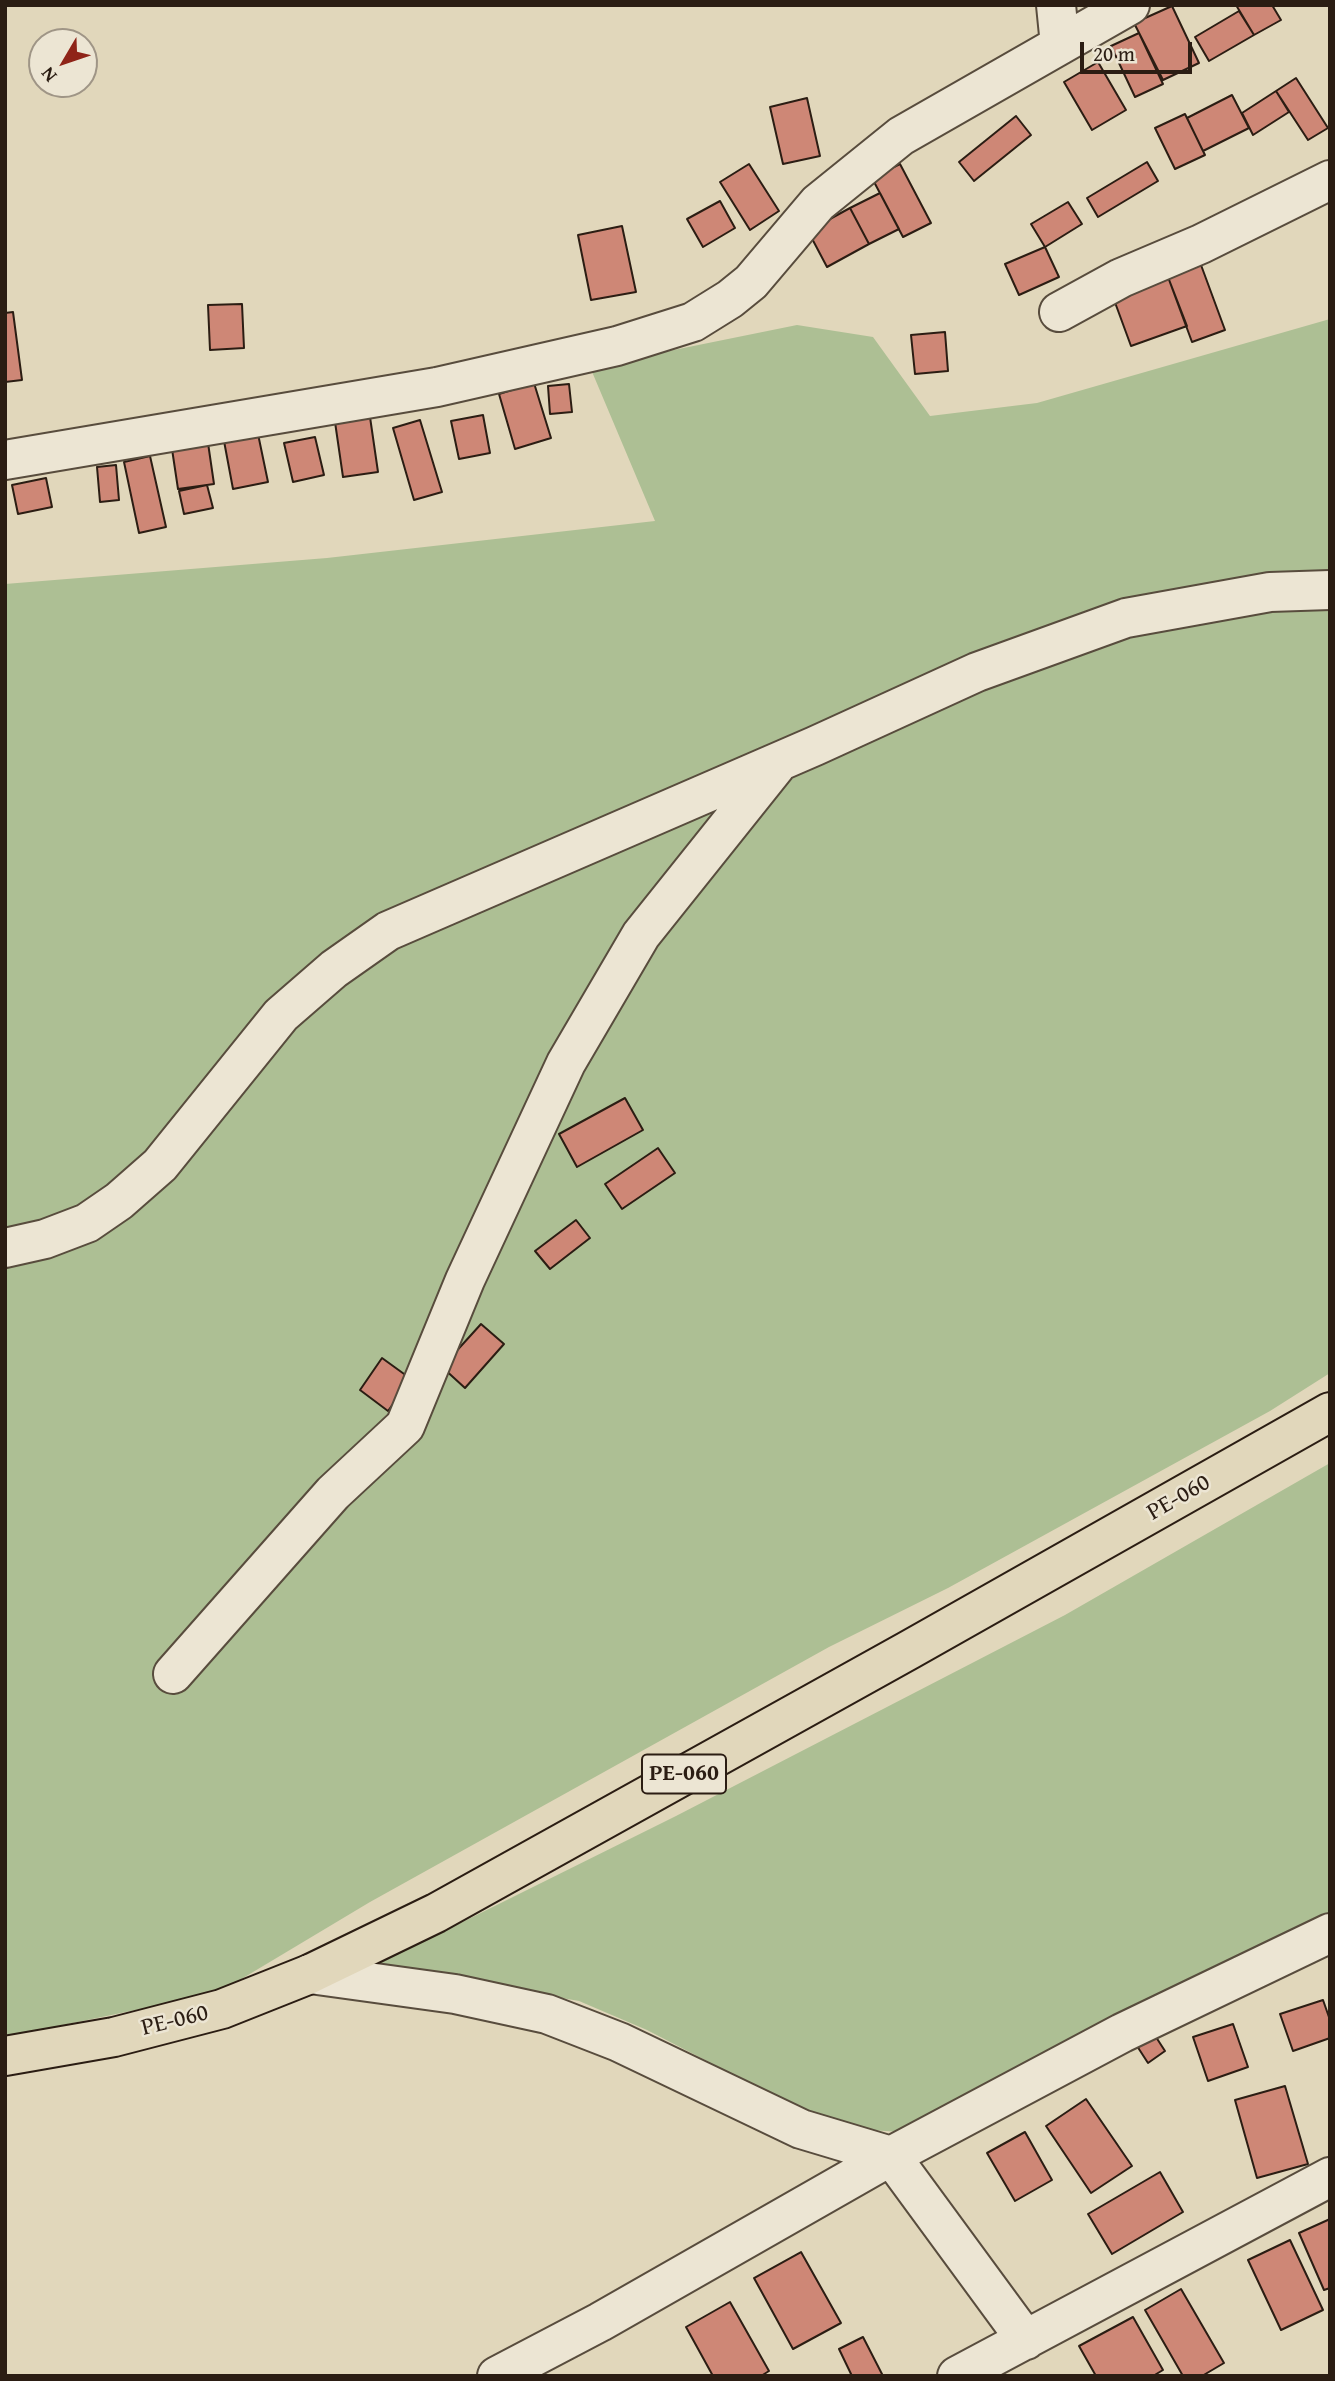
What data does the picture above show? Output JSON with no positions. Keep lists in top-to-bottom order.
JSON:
{
  "streets": {
    "main road": ["PE-060"]
  },
  "scale_bar": "20 m",
  "north": "bottom left"
}
